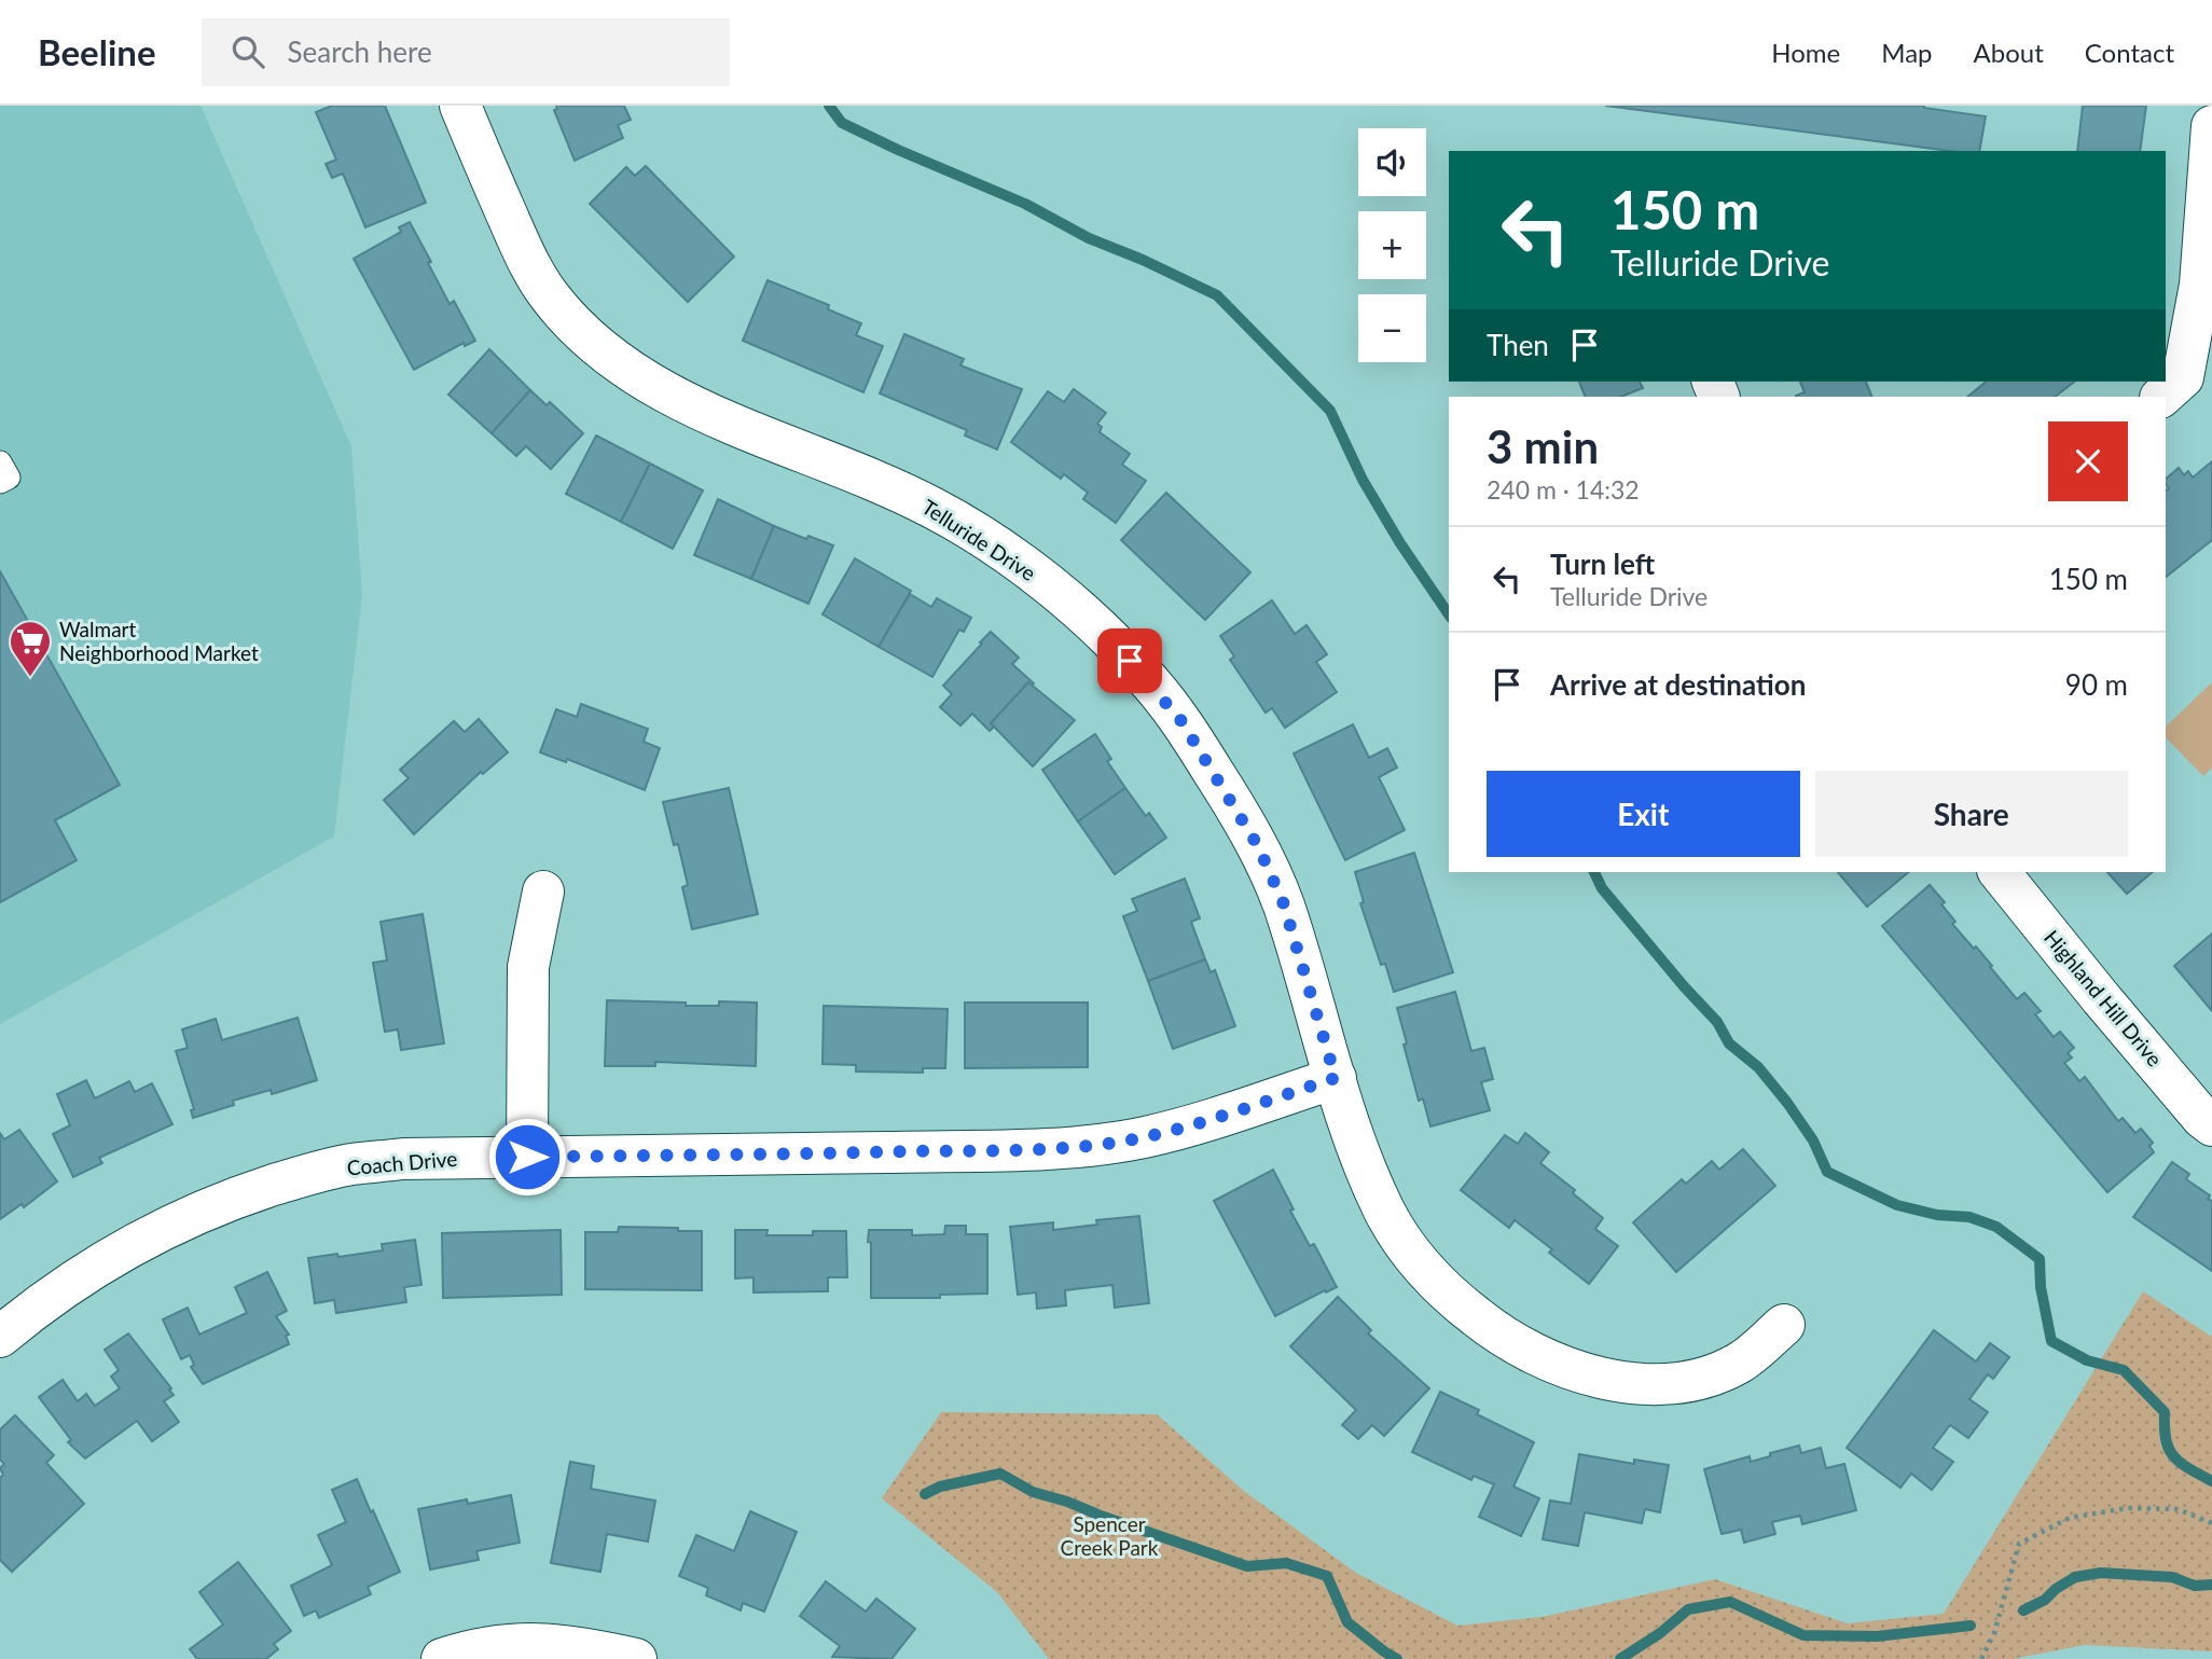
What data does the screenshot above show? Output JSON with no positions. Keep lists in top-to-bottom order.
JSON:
{
  "streets": {
    "street": ["Telluride Drive", "Highland Hill Drive", "Coach Drive"]
  },
  "crossings": [
    ["Telluride Drive", "Coach Drive"]
  ],
  "parks": ["Spencer Creek Park"],
  "places": {
    "supermarket": ["Walmart Neighborhood Market"]
  },
  "page": {
    "header": "Beeline",
    "search": "Search here",
    "nav": [
      "Home",
      "Map",
      "About",
      "Contact"
    ],
    "map_buttons": ["+", "−"],
    "turn": ["150 m", "Telluride Drive"],
    "then": "Then",
    "heading": ["3 min", "240 m · 14:32"],
    "list": [
      {
        "name": "Turn left",
        "note": "Telluride Drive",
        "value": "150 m"
      },
      {
        "name": "Arrive at destination",
        "value": "90 m"
      }
    ],
    "buttons": ["Exit", "Share"]
  }
}
